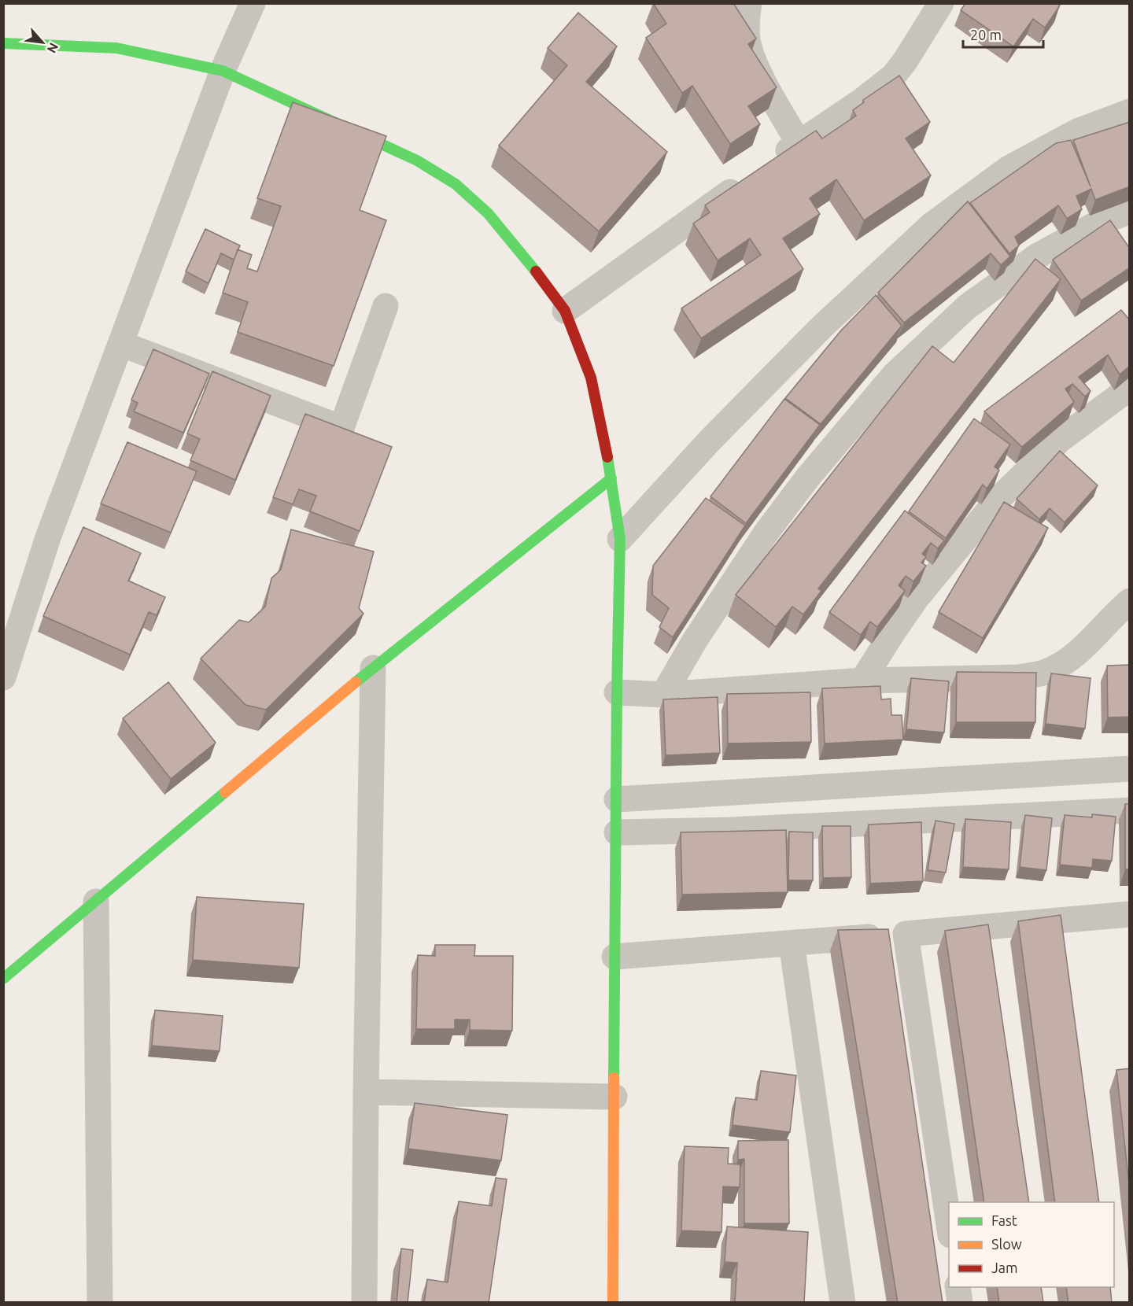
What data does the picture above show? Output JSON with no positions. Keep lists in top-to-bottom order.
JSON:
{
  "legend": ["Fast", "Slow", "Jam"],
  "scale_bar": "20 m",
  "north": "bottom right"
}
